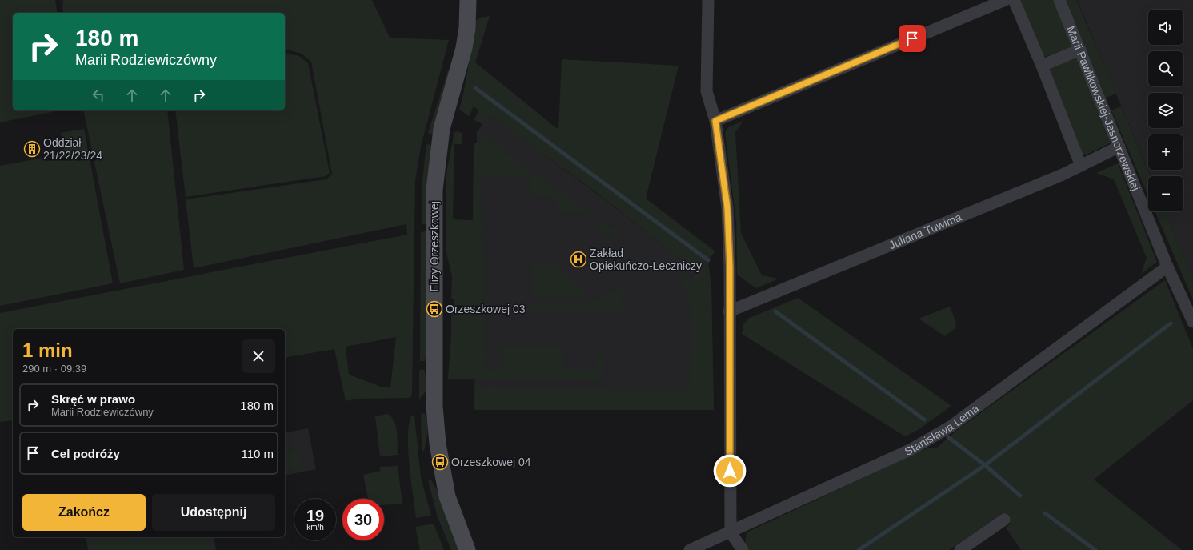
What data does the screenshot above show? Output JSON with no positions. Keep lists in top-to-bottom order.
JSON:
{
  "streets": {
    "street": [
      "Marii Pawlikowskiej-Jasnorzewskiej",
      "Juliana Tuwima",
      "Elizy Orzeszkowej",
      "Stanisława Lema"
    ]
  },
  "crossings": [
    ["Marii Pawlikowskiej-Jasnorzewskiej", "Juliana Tuwima"],
    ["Marii Pawlikowskiej-Jasnorzewskiej", "Stanisława Lema"]
  ],
  "places": {
    "building": ["Oddział 21/22/23/24"],
    "hospital": ["Zakład Opiekuńczo-Leczniczy"],
    "bus stop": ["Orzeszkowej 03", "Orzeszkowej 04"]
  },
  "page": {
    "map_buttons": ["+", "−"],
    "turn": ["180 m", "Marii Rodziewiczówny"],
    "heading": ["1 min", "290 m · 09:39"],
    "list": [
      {
        "name": "Skręć w prawo",
        "note": "Marii Rodziewiczówny",
        "value": "180 m"
      },
      {
        "name": "Cel podróży",
        "value": "110 m"
      }
    ],
    "buttons": ["Zakończ", "Udostępnij"],
    "speed": "19 km/h",
    "limit": "30"
  }
}
